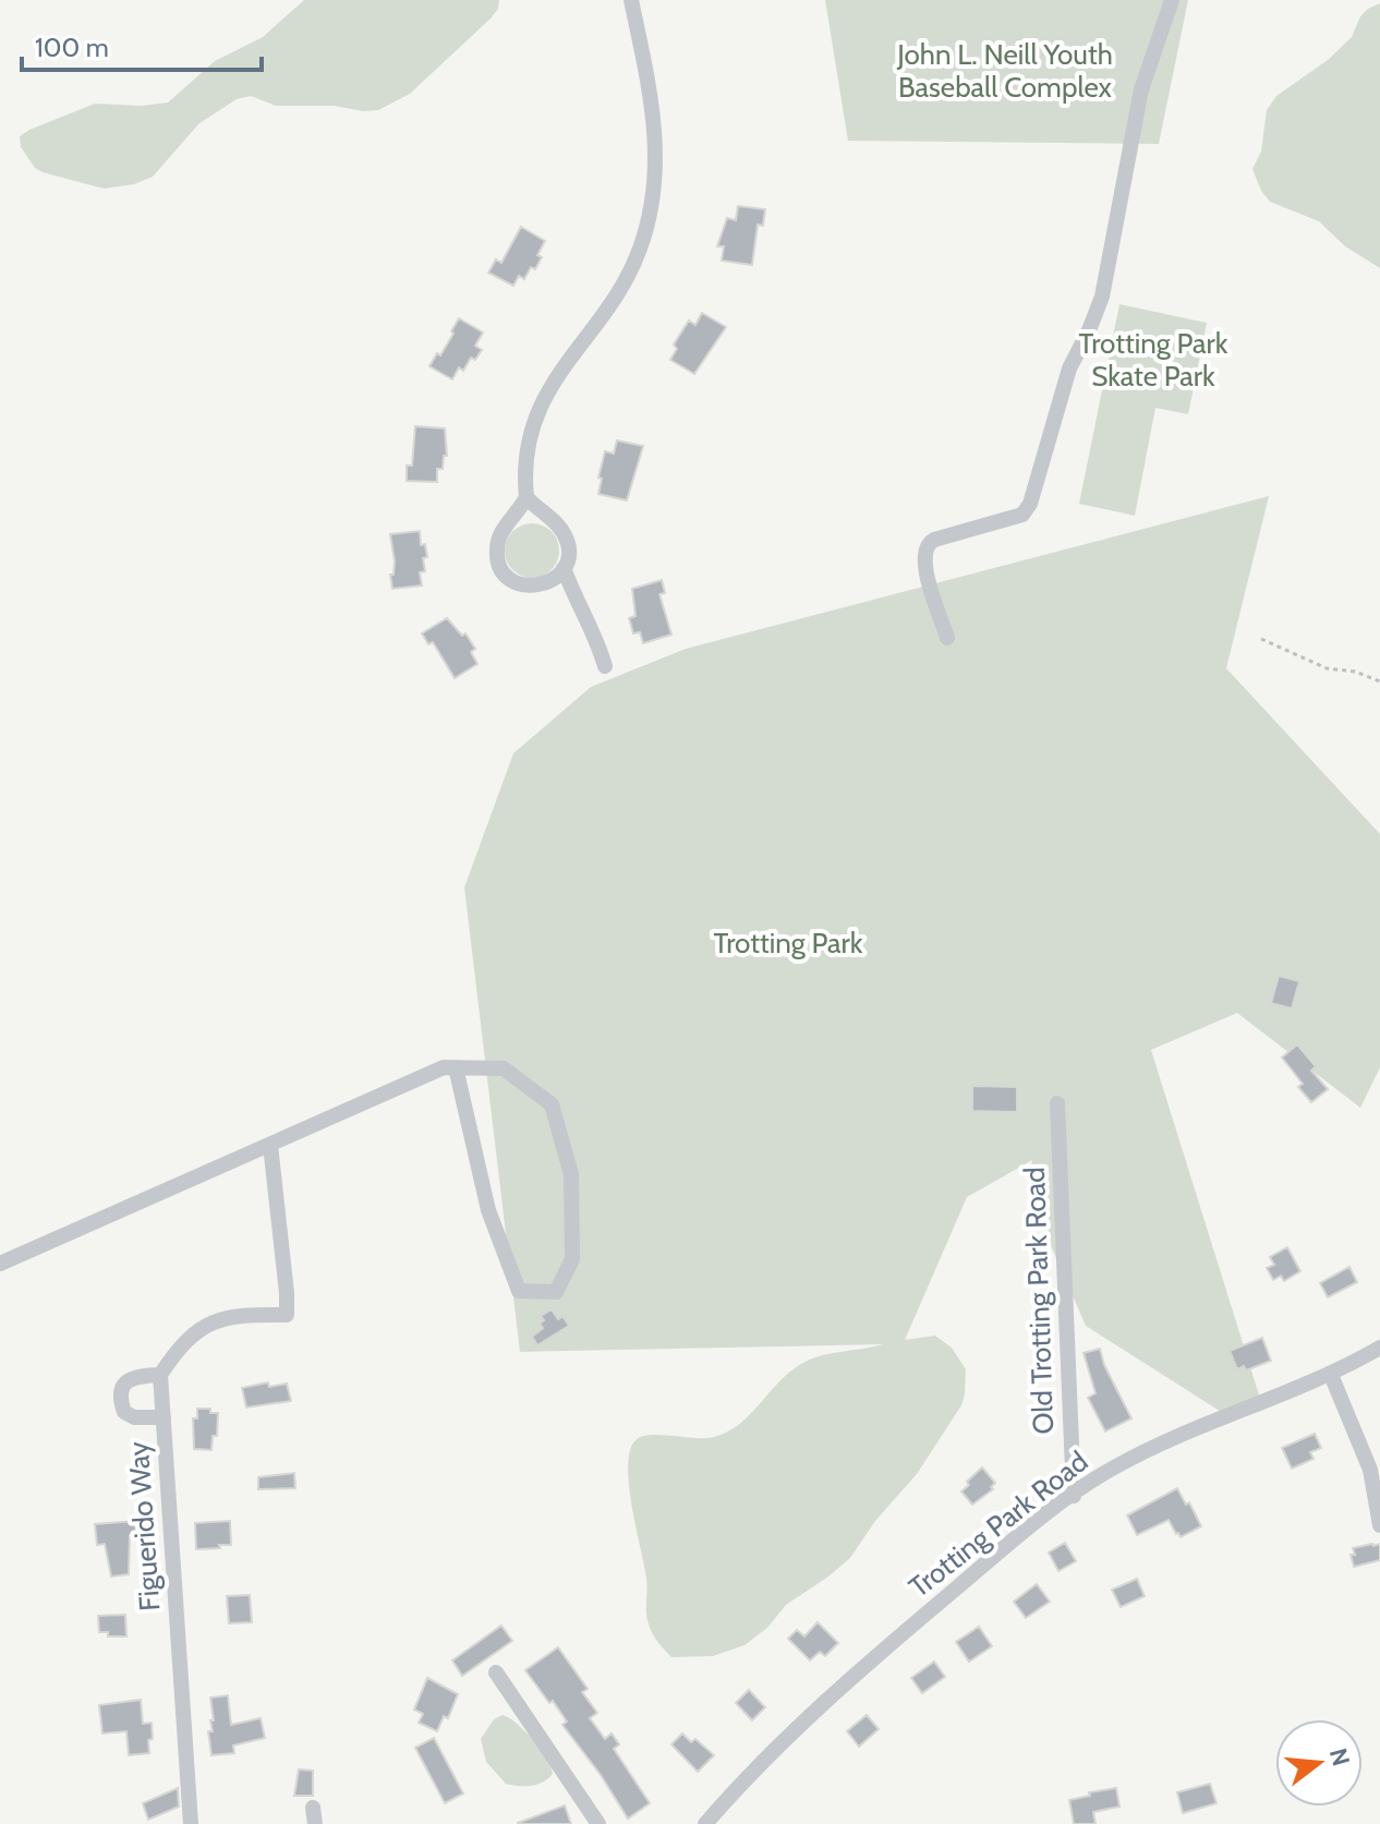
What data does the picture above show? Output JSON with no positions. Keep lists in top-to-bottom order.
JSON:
{
  "streets": {
    "street": ["Old Trotting Park Road", "Trotting Park Road", "Figuerido Way"]
  },
  "crossings": [
    ["Old Trotting Park Road", "Trotting Park Road"]
  ],
  "parks": ["John L. Neill Youth Baseball Complex", "Trotting Park Skate Park", "Trotting Park"],
  "scale_bar": "100 m",
  "north": "right"
}
